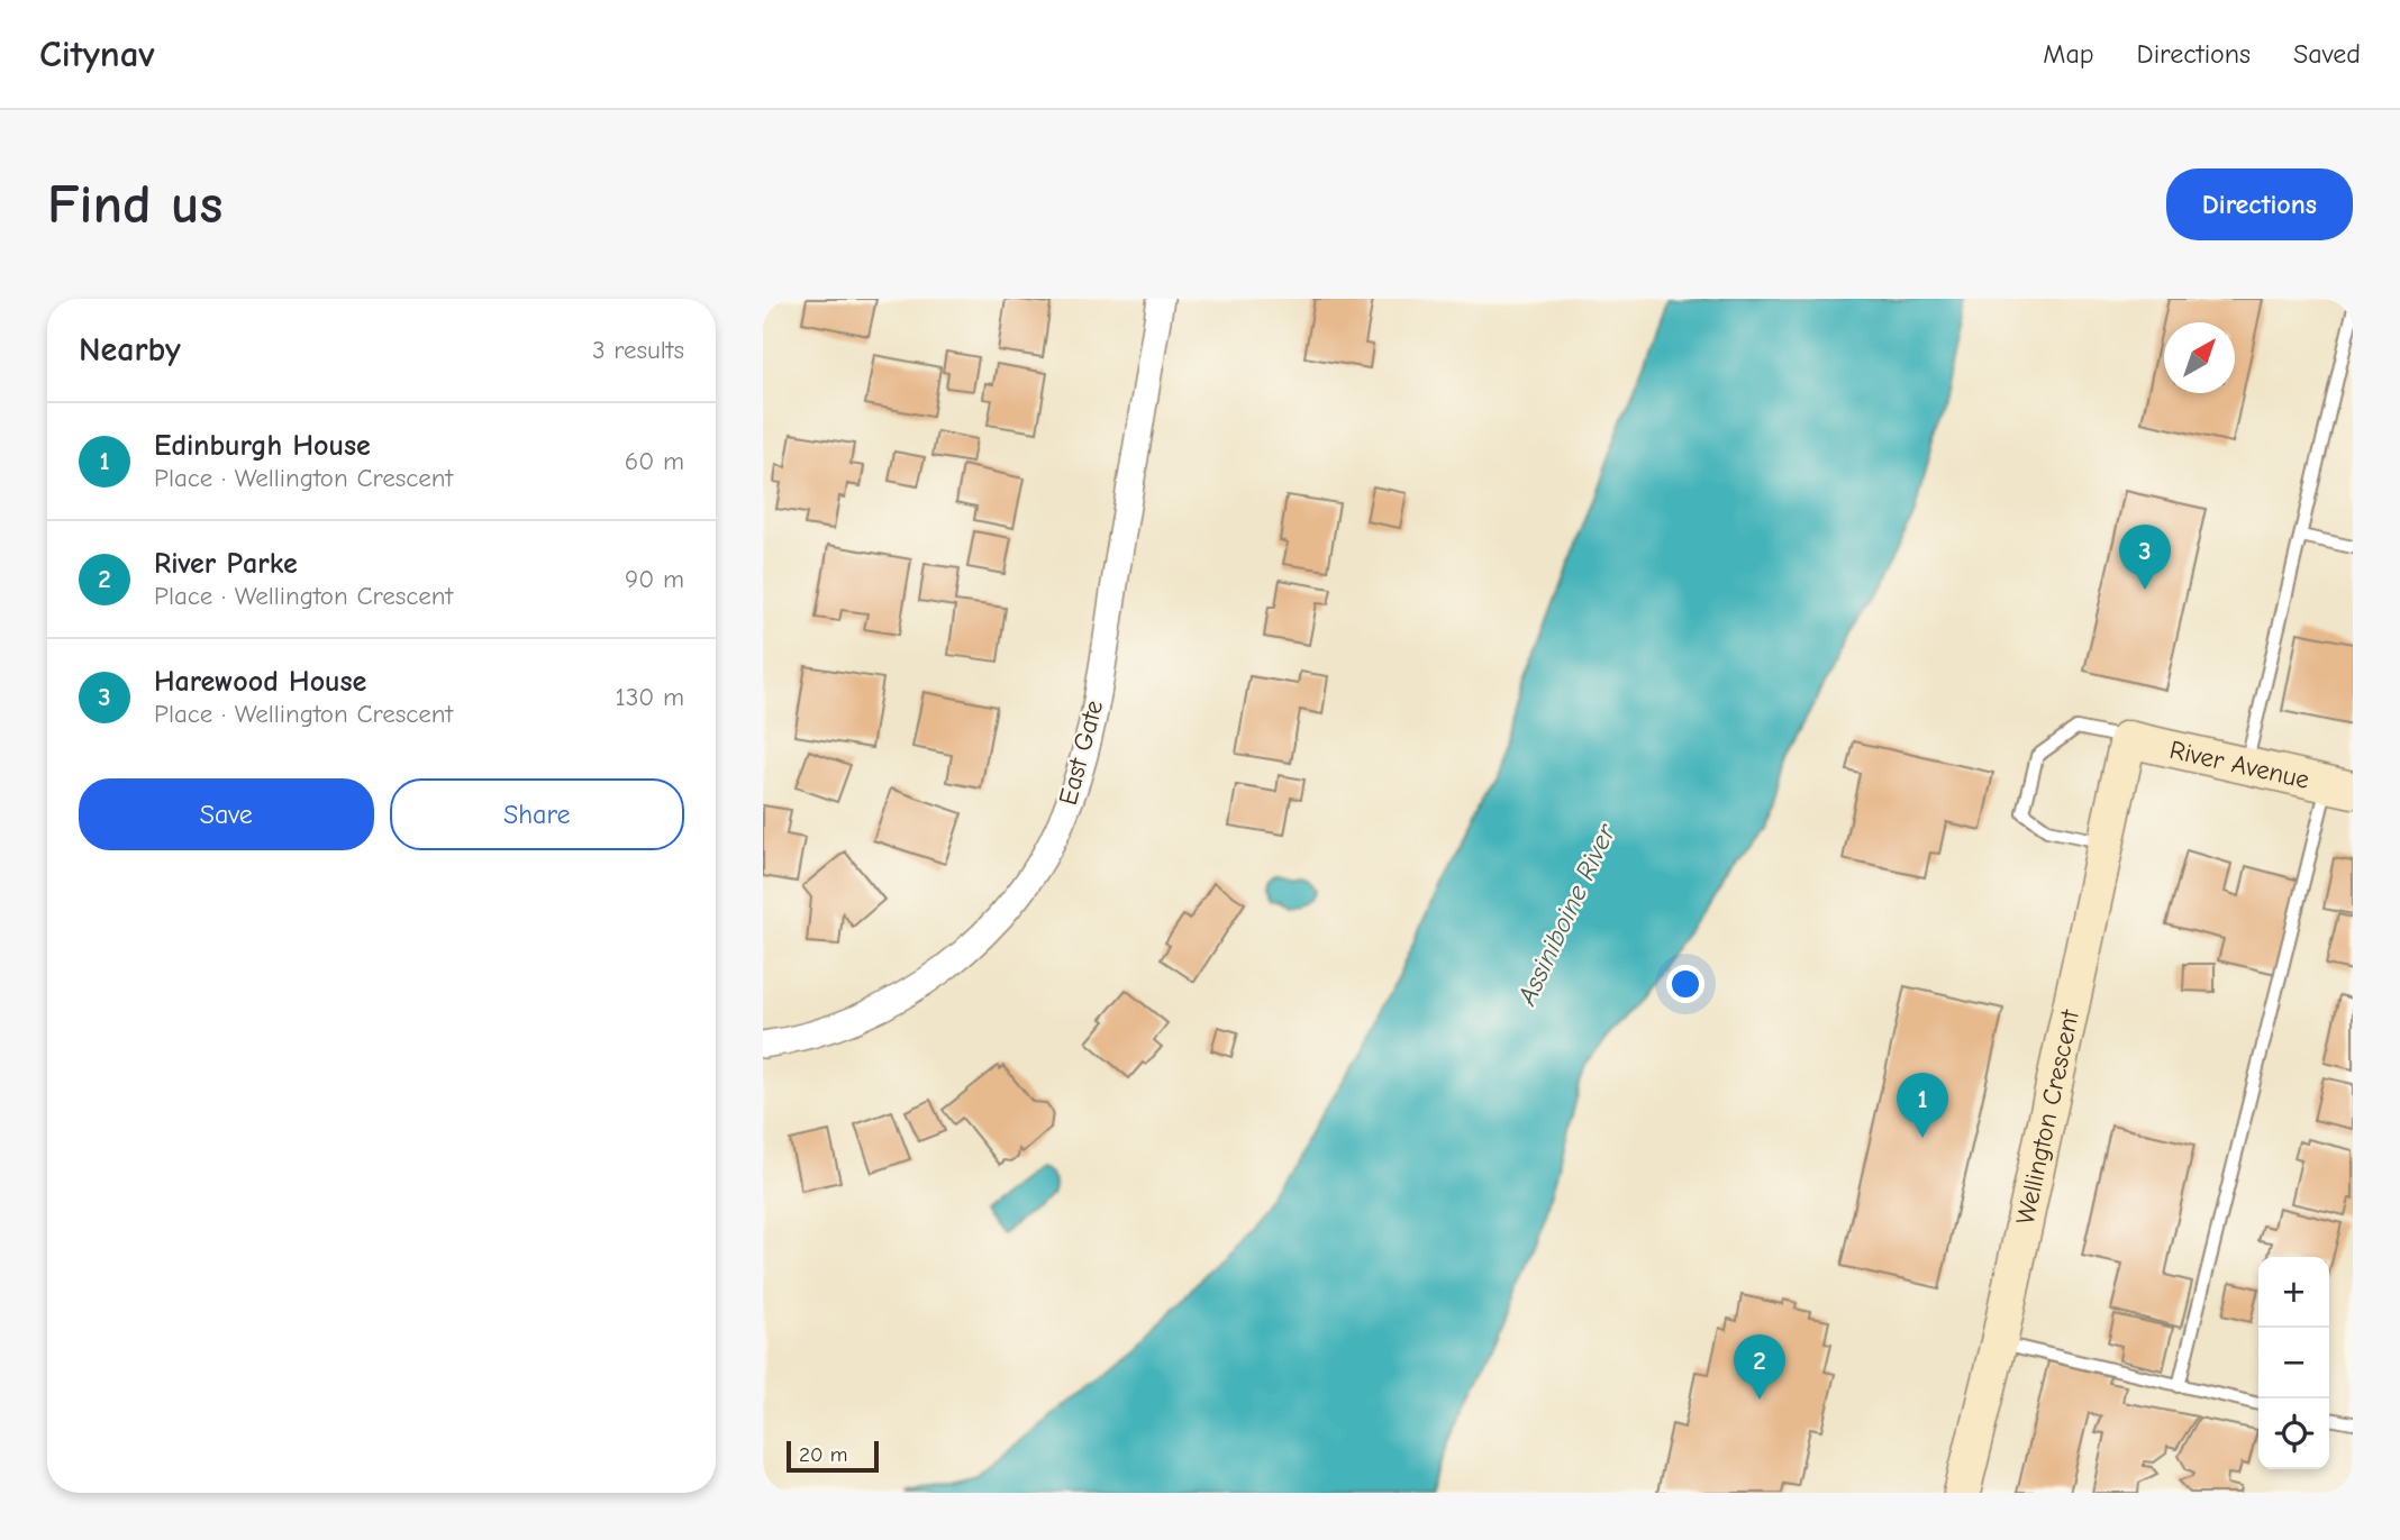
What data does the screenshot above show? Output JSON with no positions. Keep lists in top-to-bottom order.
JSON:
{
  "streets": {
    "street": ["East Gate", "River Avenue", "Wellington Crescent"]
  },
  "crossings": [
    ["River Avenue", "Wellington Crescent"]
  ],
  "water": ["Assiniboine River"],
  "scale_bar": "20 m",
  "north": "top right",
  "page": {
    "header": "Citynav",
    "nav": ["Map", "Directions", "Saved"],
    "buttons": [
      "Directions",
      ["Save", "Share"]
    ],
    "title": "Find us",
    "heading": ["Nearby", "3 results"],
    "list": [
      {
        "mark": "1",
        "name": "Edinburgh House",
        "note": "Place · Wellington Crescent",
        "value": "60 m"
      },
      {
        "mark": "2",
        "name": "River Parke",
        "note": "Place · Wellington Crescent",
        "value": "90 m"
      },
      {
        "mark": "3",
        "name": "Harewood House",
        "note": "Place · Wellington Crescent",
        "value": "130 m"
      }
    ],
    "pins": ["3", "1", "2"],
    "map_buttons": ["+", "−"],
    "scale": "20 m"
  }
}
